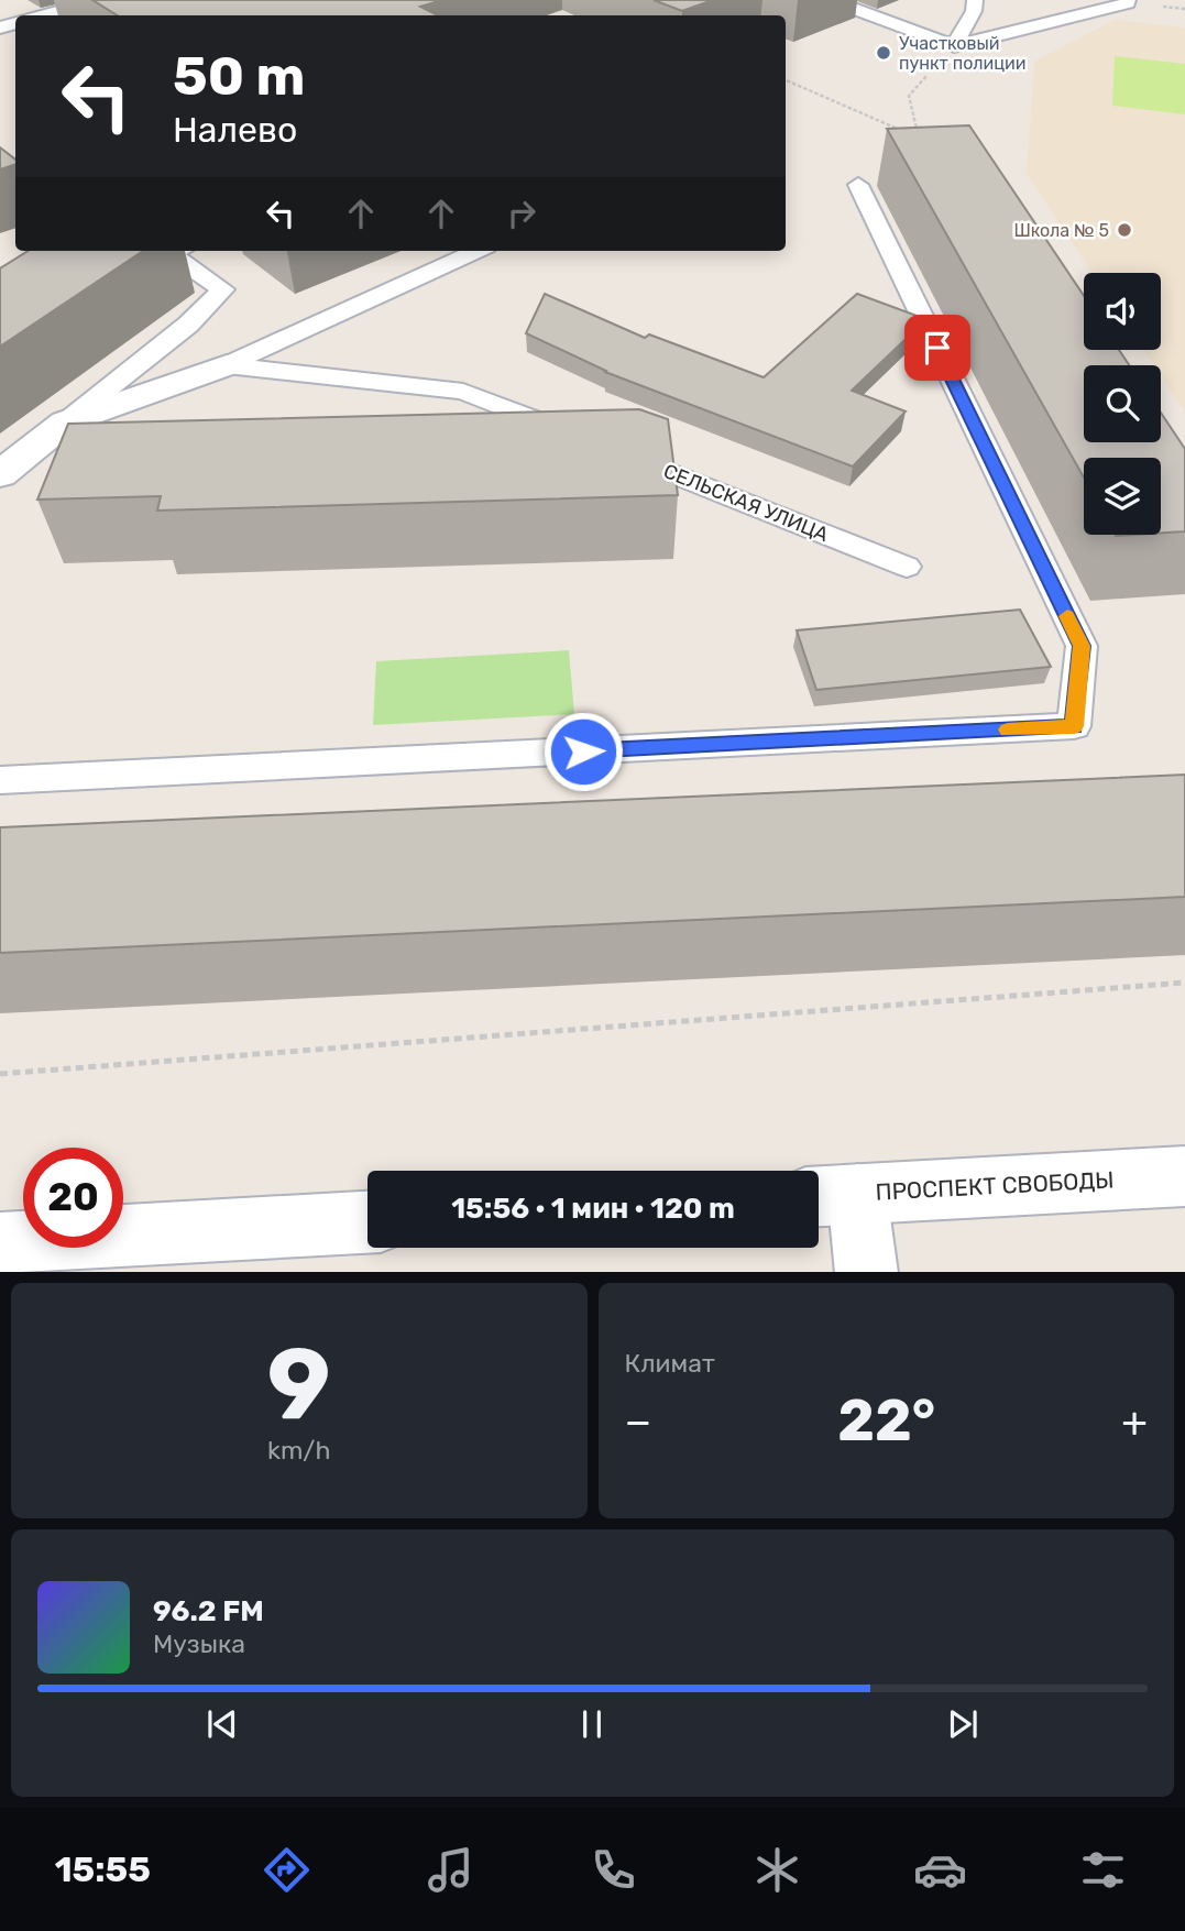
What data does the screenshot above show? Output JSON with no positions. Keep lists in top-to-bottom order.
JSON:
{
  "streets": {
    "street": ["ПРОСПЕКТ СВОБОДЫ"],
    "lane": ["СЕЛЬСКАЯ УЛИЦА"]
  },
  "places": ["Участковый пункт полиции", "Школа № 5"],
  "page": {
    "turn": ["50 m", "Налево"],
    "limit": "20",
    "trip": "15:56 · 1 мин · 120 m",
    "tile": [
      ["9", "km/h"],
      "Климат"
    ],
    "heat": ["−", "22°", "+"],
    "song": ["96.2 FM", "Музыка"],
    "tabs": "15:55"
  }
}
